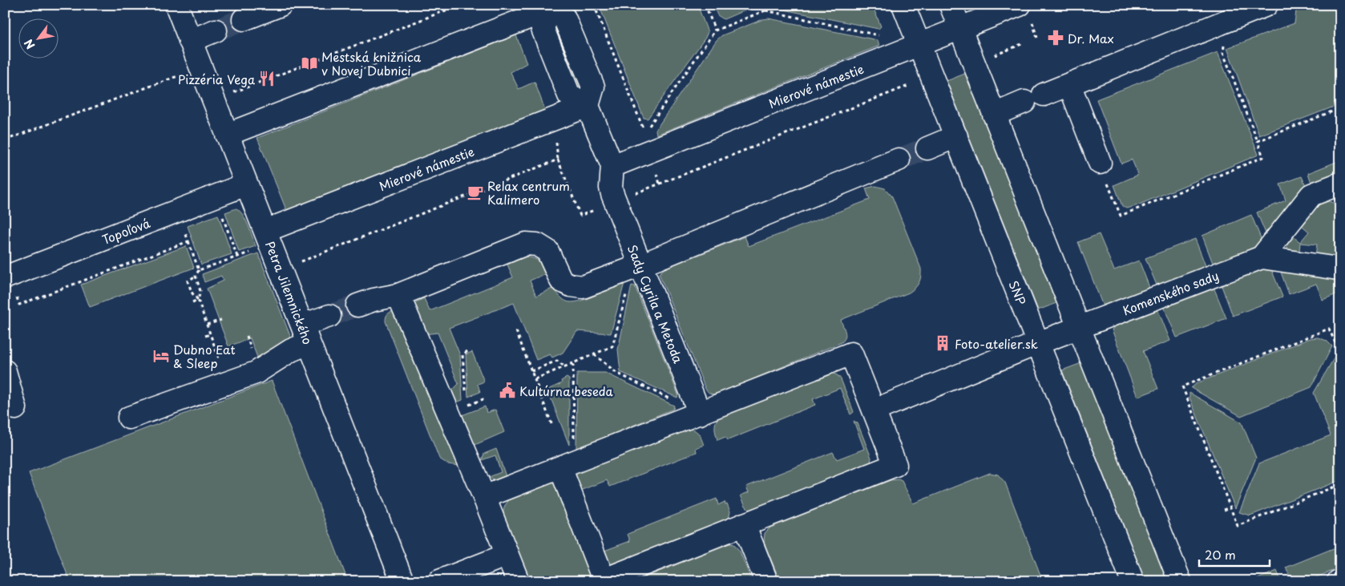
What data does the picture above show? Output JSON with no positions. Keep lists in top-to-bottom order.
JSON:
{
  "streets": {
    "street": [
      "Mierové námestie",
      "Topoľová",
      "Petra Jilemnického",
      "SNP",
      "Komenského sady",
      "Sady Cyrila a Metoda"
    ]
  },
  "crossings": [
    ["Mierové námestie", "Petra Jilemnického"],
    ["Mierové námestie", "SNP"],
    ["Mierové námestie", "Sady Cyrila a Metoda"],
    ["Topoľová", "Petra Jilemnického"]
  ],
  "places": {
    "pharmacy": ["Dr. Max"],
    "library": ["Mestská knižnica v Novej Dubnici"],
    "restaurant": ["Pizzéria Vega"],
    "cafe": ["Relax centrum Kalimero"],
    "building": ["Foto-atelier.sk"],
    "hotel": ["Dubno Eat & Sleep"],
    "public building": ["Kultúrna beseda"]
  },
  "scale_bar": "20 m",
  "north": "bottom left"
}
